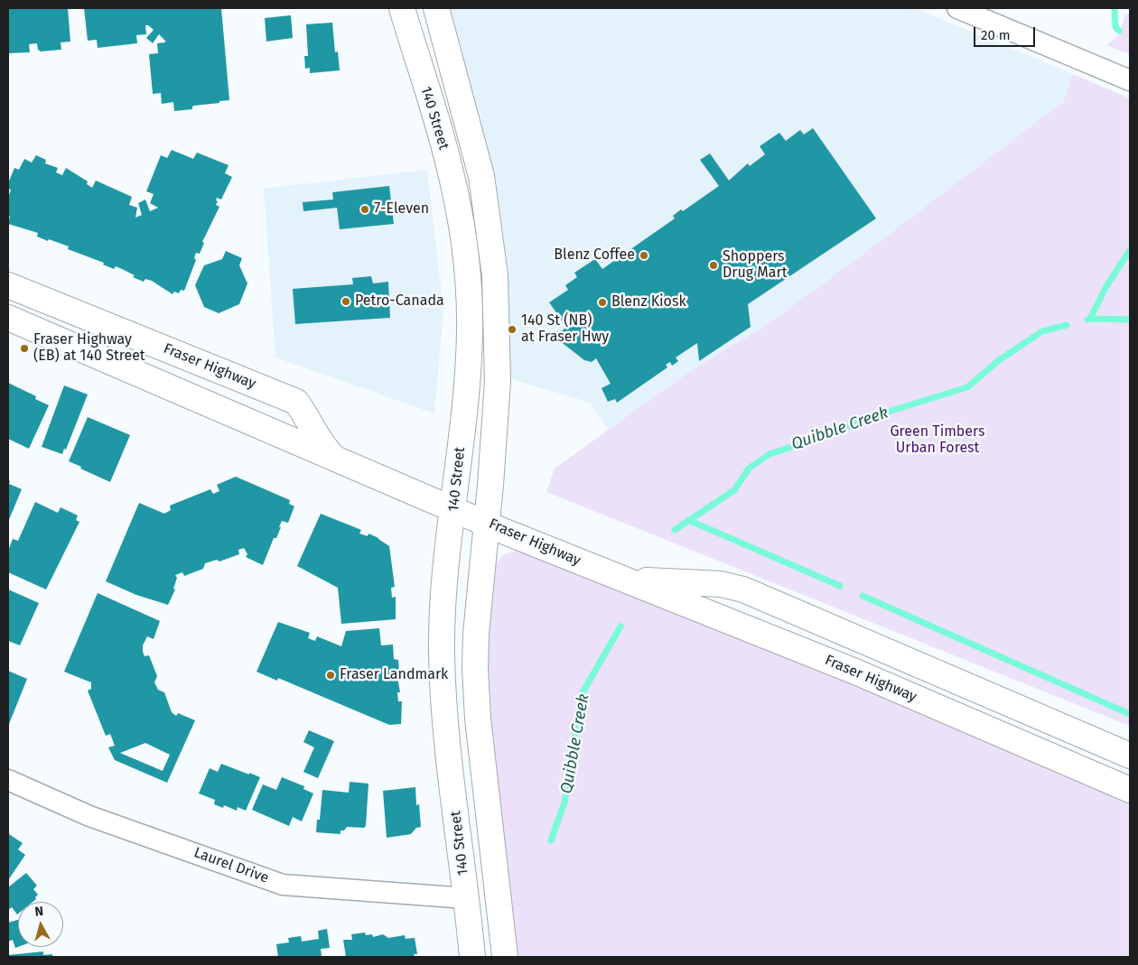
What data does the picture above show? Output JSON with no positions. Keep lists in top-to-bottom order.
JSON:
{
  "streets": {
    "main road": ["140 Street", "Fraser Highway"],
    "street": ["Laurel Drive"]
  },
  "crossings": [
    ["140 Street", "Fraser Highway"],
    ["140 Street", "Laurel Drive"]
  ],
  "water": ["Quibble Creek"],
  "parks": ["Green Timbers Urban Forest"],
  "places": [
    "7-Eleven",
    "Blenz Coffee",
    "Shoppers Drug Mart",
    "Petro-Canada",
    "Blenz Kiosk",
    "140 St (NB) at Fraser Hwy",
    "Fraser Highway (EB) at 140 Street",
    "Fraser Landmark"
  ],
  "scale_bar": "20 m",
  "north": "top"
}
